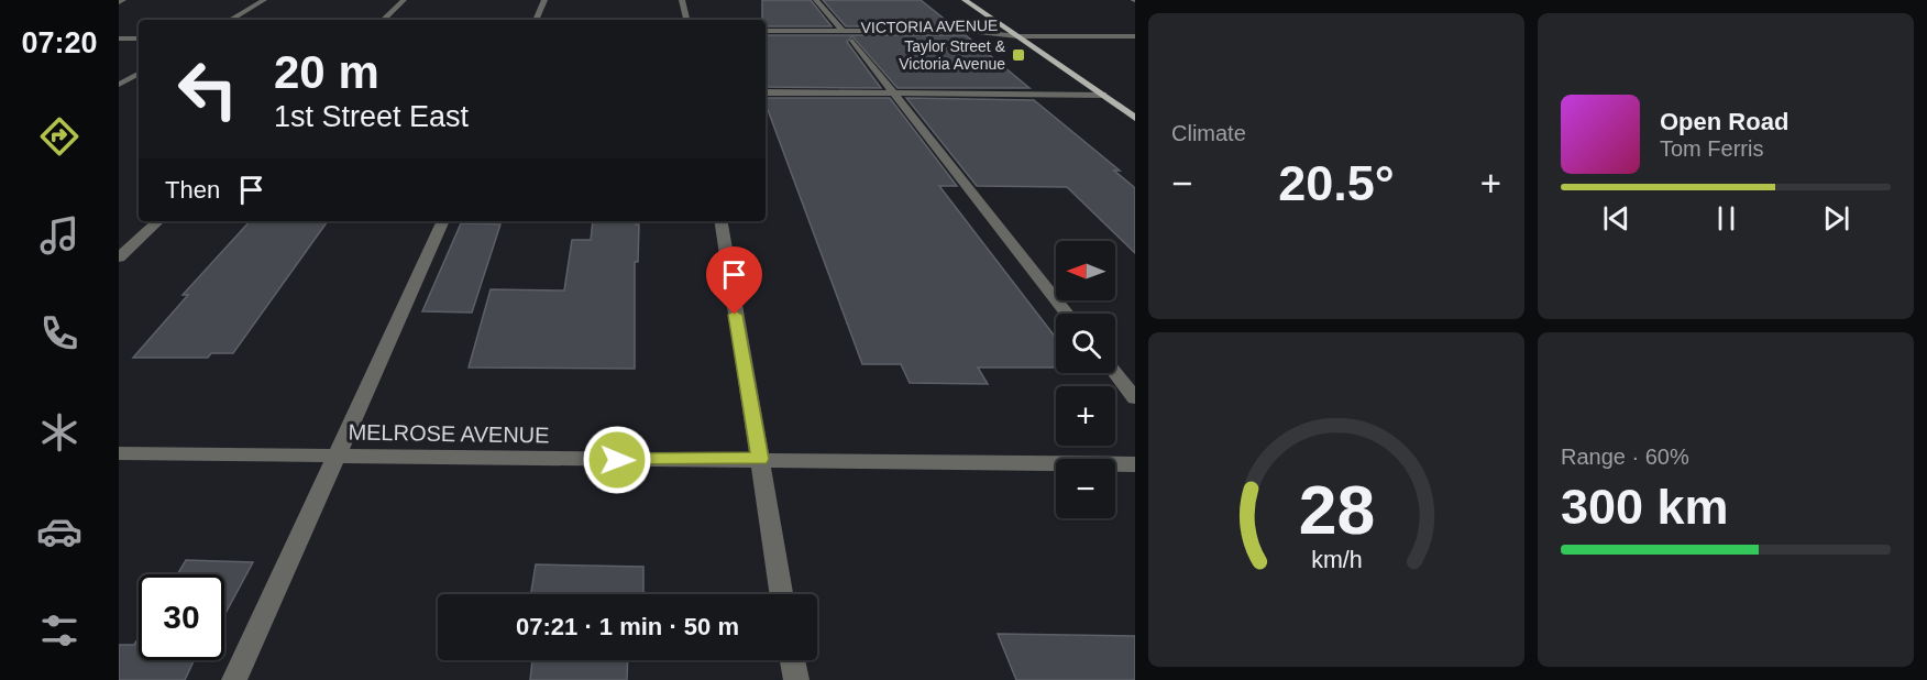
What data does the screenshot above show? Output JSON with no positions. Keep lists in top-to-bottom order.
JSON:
{
  "streets": {
    "street": ["VICTORIA AVENUE", "MELROSE AVENUE"]
  },
  "places": {
    "transit": ["Taylor Street & Victoria Avenue"]
  },
  "north": "left",
  "page": {
    "tabs": "07:20",
    "tile": [
      "Climate",
      ["Range · 60%", "300 km"]
    ],
    "turn": ["20 m", "1st Street East"],
    "song": ["Open Road", "Tom Ferris"],
    "heat": ["−", "20.5°", "+"],
    "then": "Then",
    "map_buttons": ["+", "−"],
    "limit": "30",
    "trip": "07:21 · 1 min · 50 m",
    "gauge": ["28", "km/h"]
  }
}
